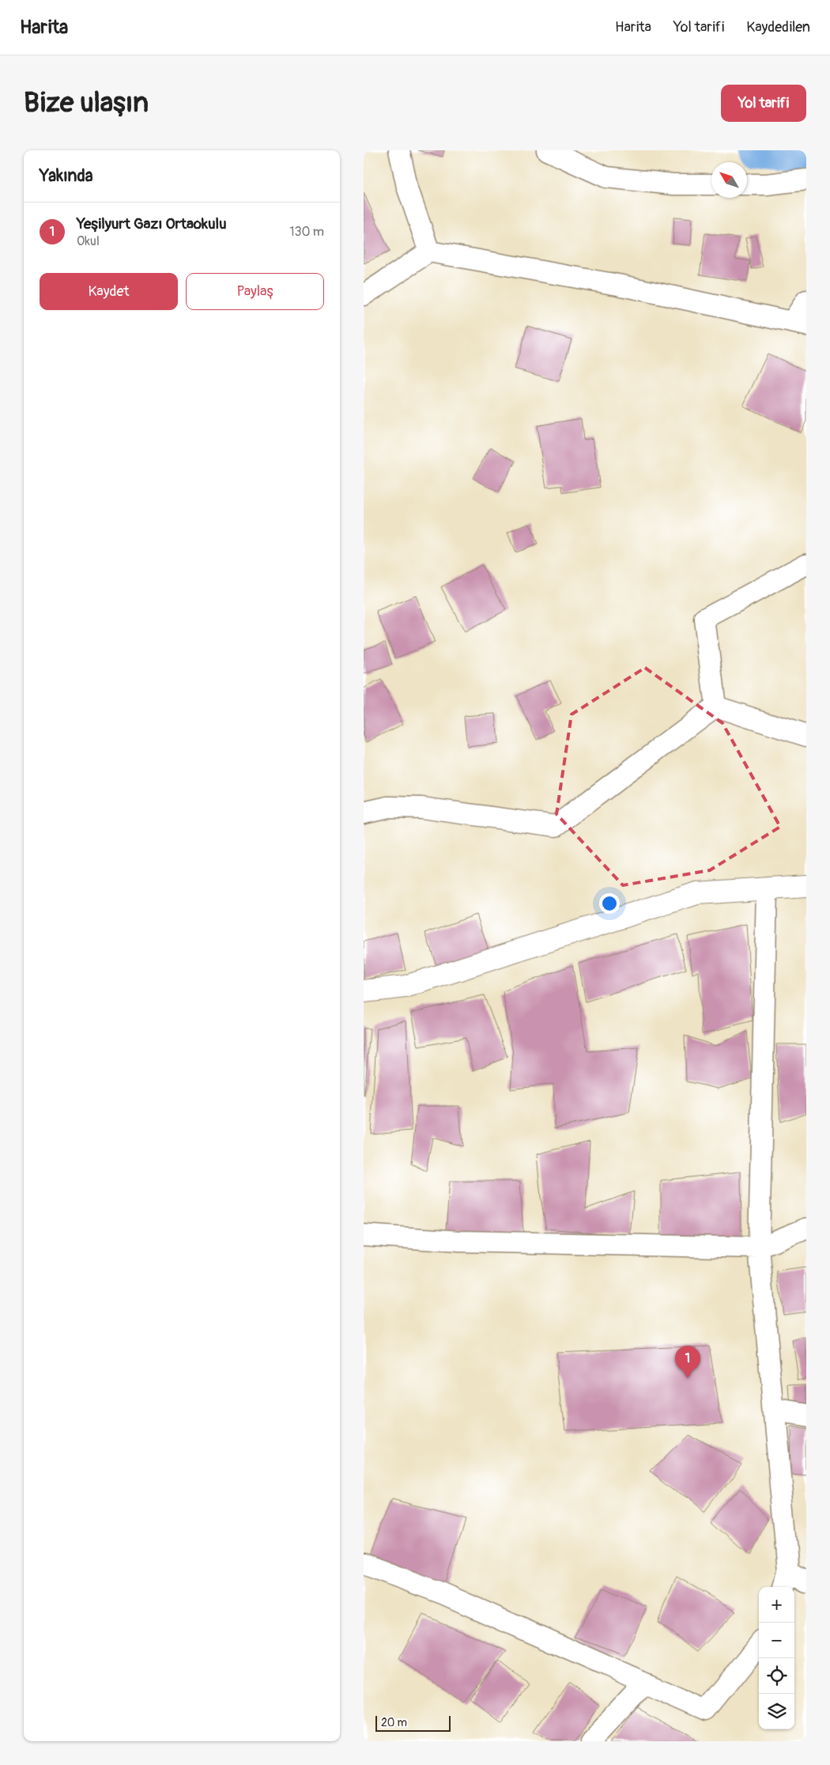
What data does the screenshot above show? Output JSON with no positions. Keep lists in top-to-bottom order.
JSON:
{
  "scale_bar": "20 m",
  "north": "top left",
  "page": {
    "header": "Harita",
    "nav": ["Harita", "Yol tarifi", "Kaydedilen"],
    "buttons": [
      "Yol tarifi",
      ["Kaydet", "Paylaş"]
    ],
    "title": "Bize ulaşın",
    "heading": "Yakında",
    "list": [
      {
        "mark": "1",
        "name": "Yeşilyurt Gazı Ortaokulu",
        "note": "Okul",
        "value": "130 m"
      }
    ],
    "pins": "1",
    "map_buttons": ["+", "−"],
    "scale": "20 m"
  }
}
